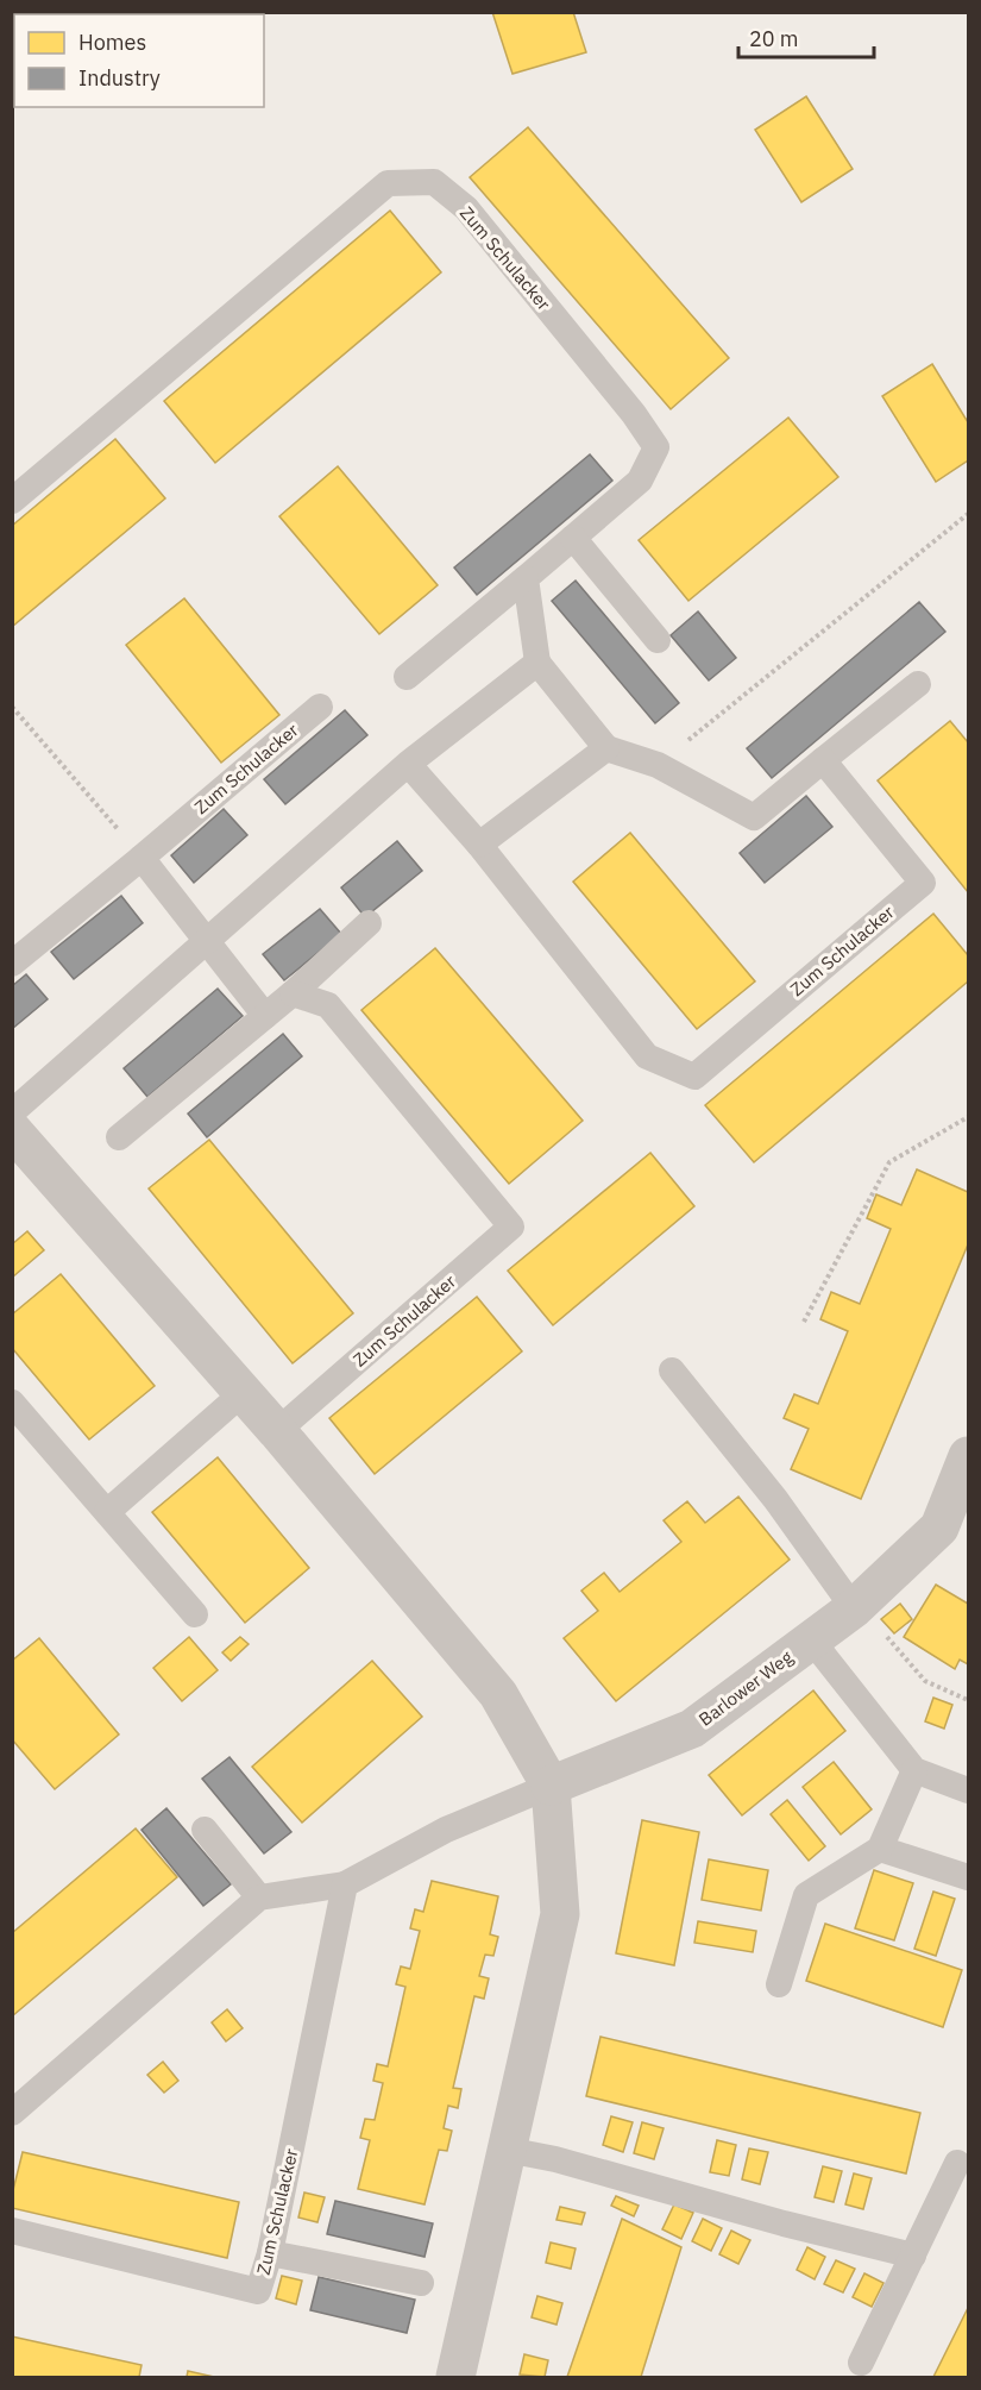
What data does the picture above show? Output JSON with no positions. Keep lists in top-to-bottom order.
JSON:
{
  "streets": {
    "street": ["Barlower Weg"],
    "lane": ["Zum Schulacker"]
  },
  "legend": ["Homes", "Industry"],
  "scale_bar": "20 m"
}
